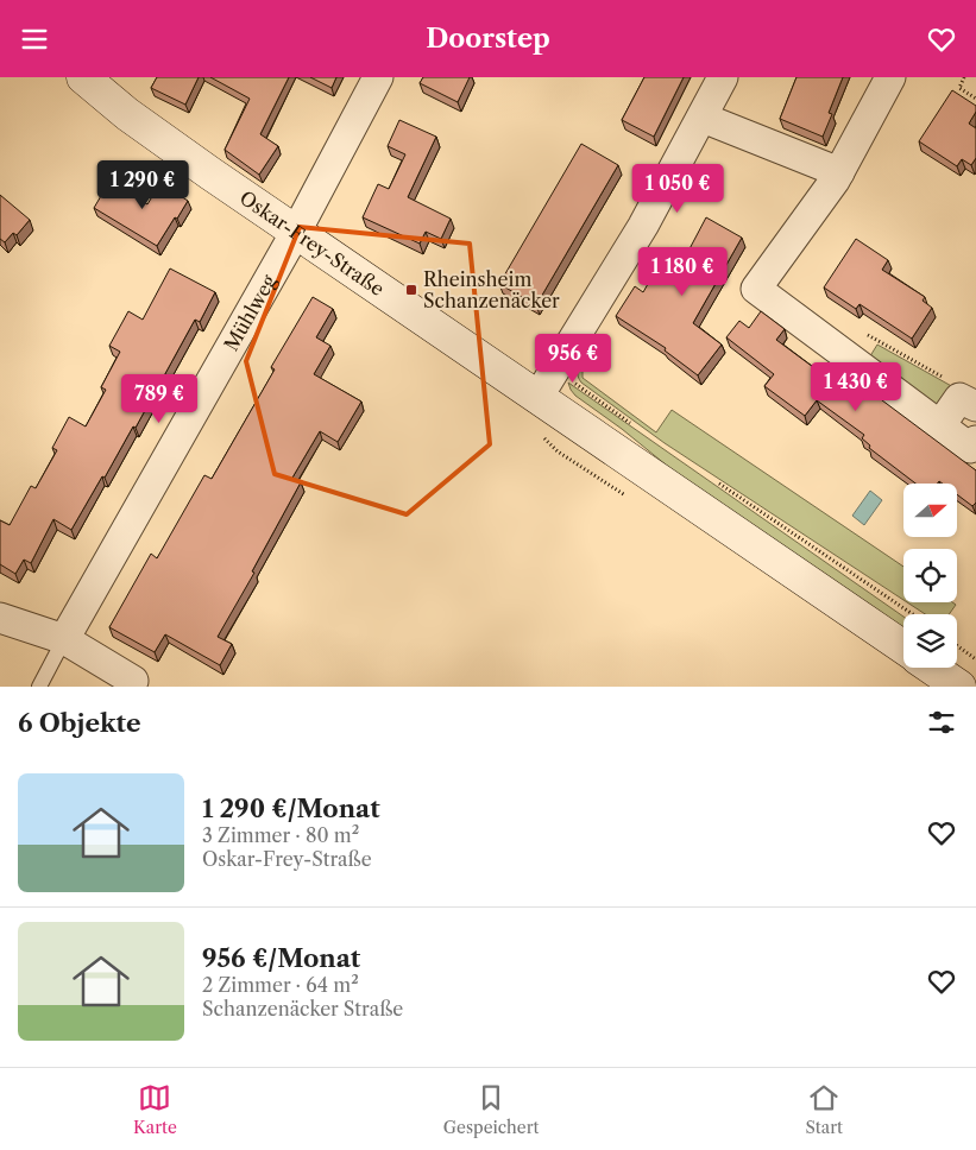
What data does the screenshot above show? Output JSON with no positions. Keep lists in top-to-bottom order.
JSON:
{
  "streets": {
    "street": ["Oskar-Frey-Straße", "Mühlweg"]
  },
  "crossings": [
    ["Oskar-Frey-Straße", "Mühlweg"]
  ],
  "places": {
    "transit": ["Rheinsheim Schanzenäcker"]
  },
  "north": "right",
  "page": {
    "header": "Doorstep",
    "price": [
      "1 290 €",
      "1 050 €",
      "1 180 €",
      "956 €",
      "1 430 €",
      "789 €"
    ],
    "heading": "6 Objekte",
    "list": [
      {
        "name": "1 290 €/Monat",
        "note": "3 Zimmer · 80 m² · Oskar-Frey-Straße"
      },
      {
        "name": "956 €/Monat",
        "note": "2 Zimmer · 64 m² · Schanzenäcker Straße"
      }
    ],
    "tabs": ["Karte", "Gespeichert", "Start"]
  }
}
